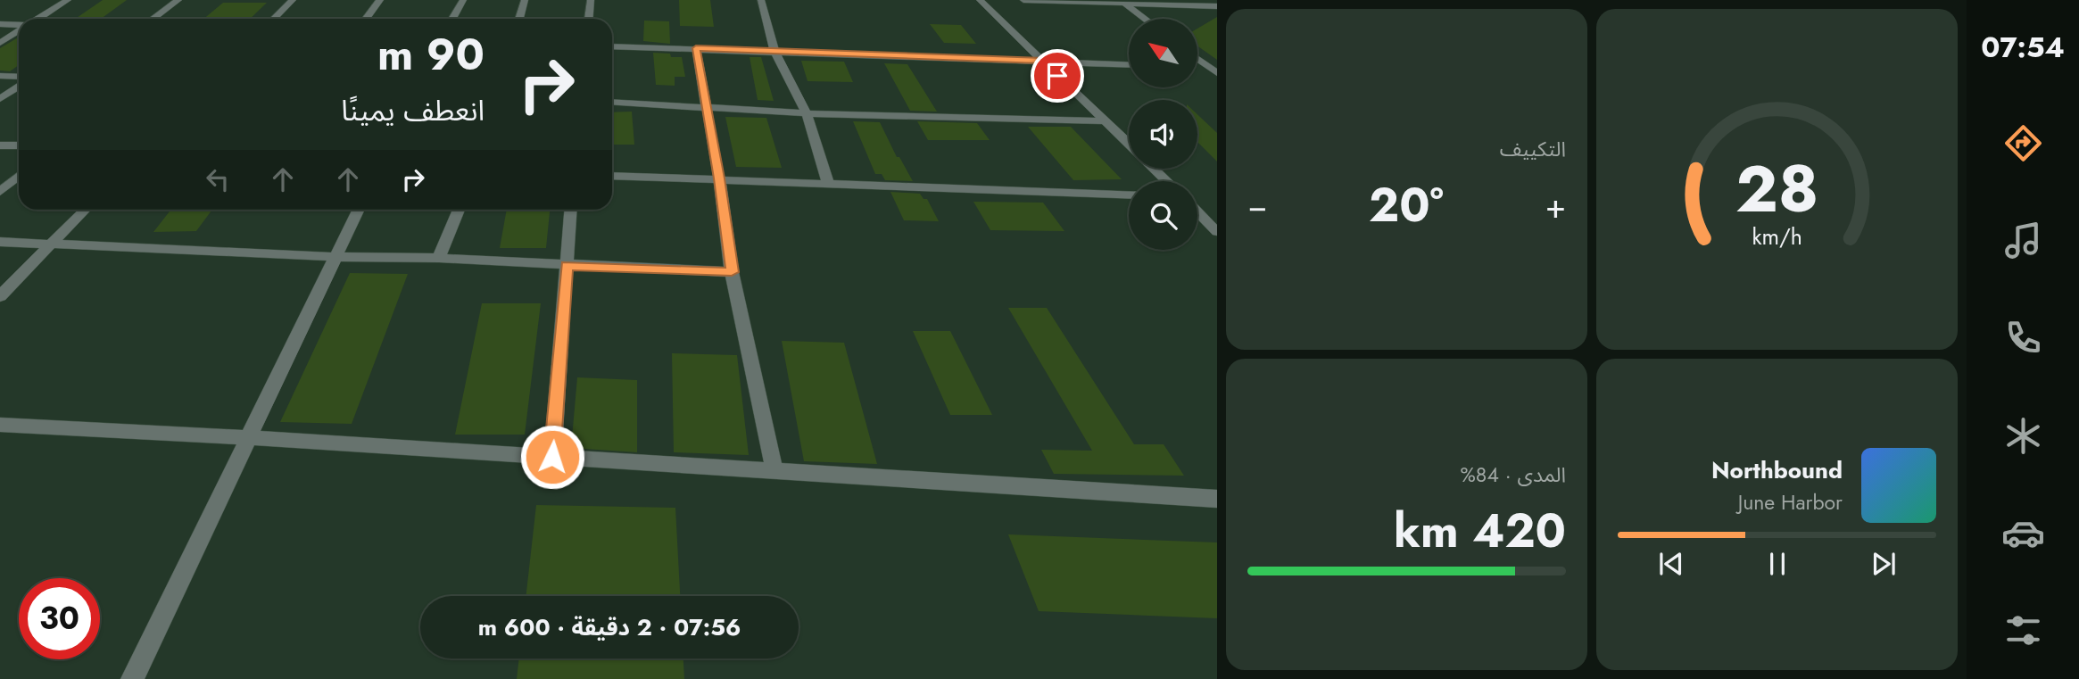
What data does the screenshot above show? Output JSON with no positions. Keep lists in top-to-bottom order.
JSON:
{
  "north": "top left",
  "page": {
    "tabs": "07:54",
    "tile": [
      "التكييف",
      ["المدى · 84%", "420 km"]
    ],
    "turn": ["90 m", "انعطف يمينًا"],
    "heat": ["−", "20°", "+"],
    "song": ["Northbound", "June Harbor"],
    "limit": "30",
    "trip": "07:56 · 2 دقيقة · 600 m",
    "gauge": ["28", "km/h"]
  }
}
